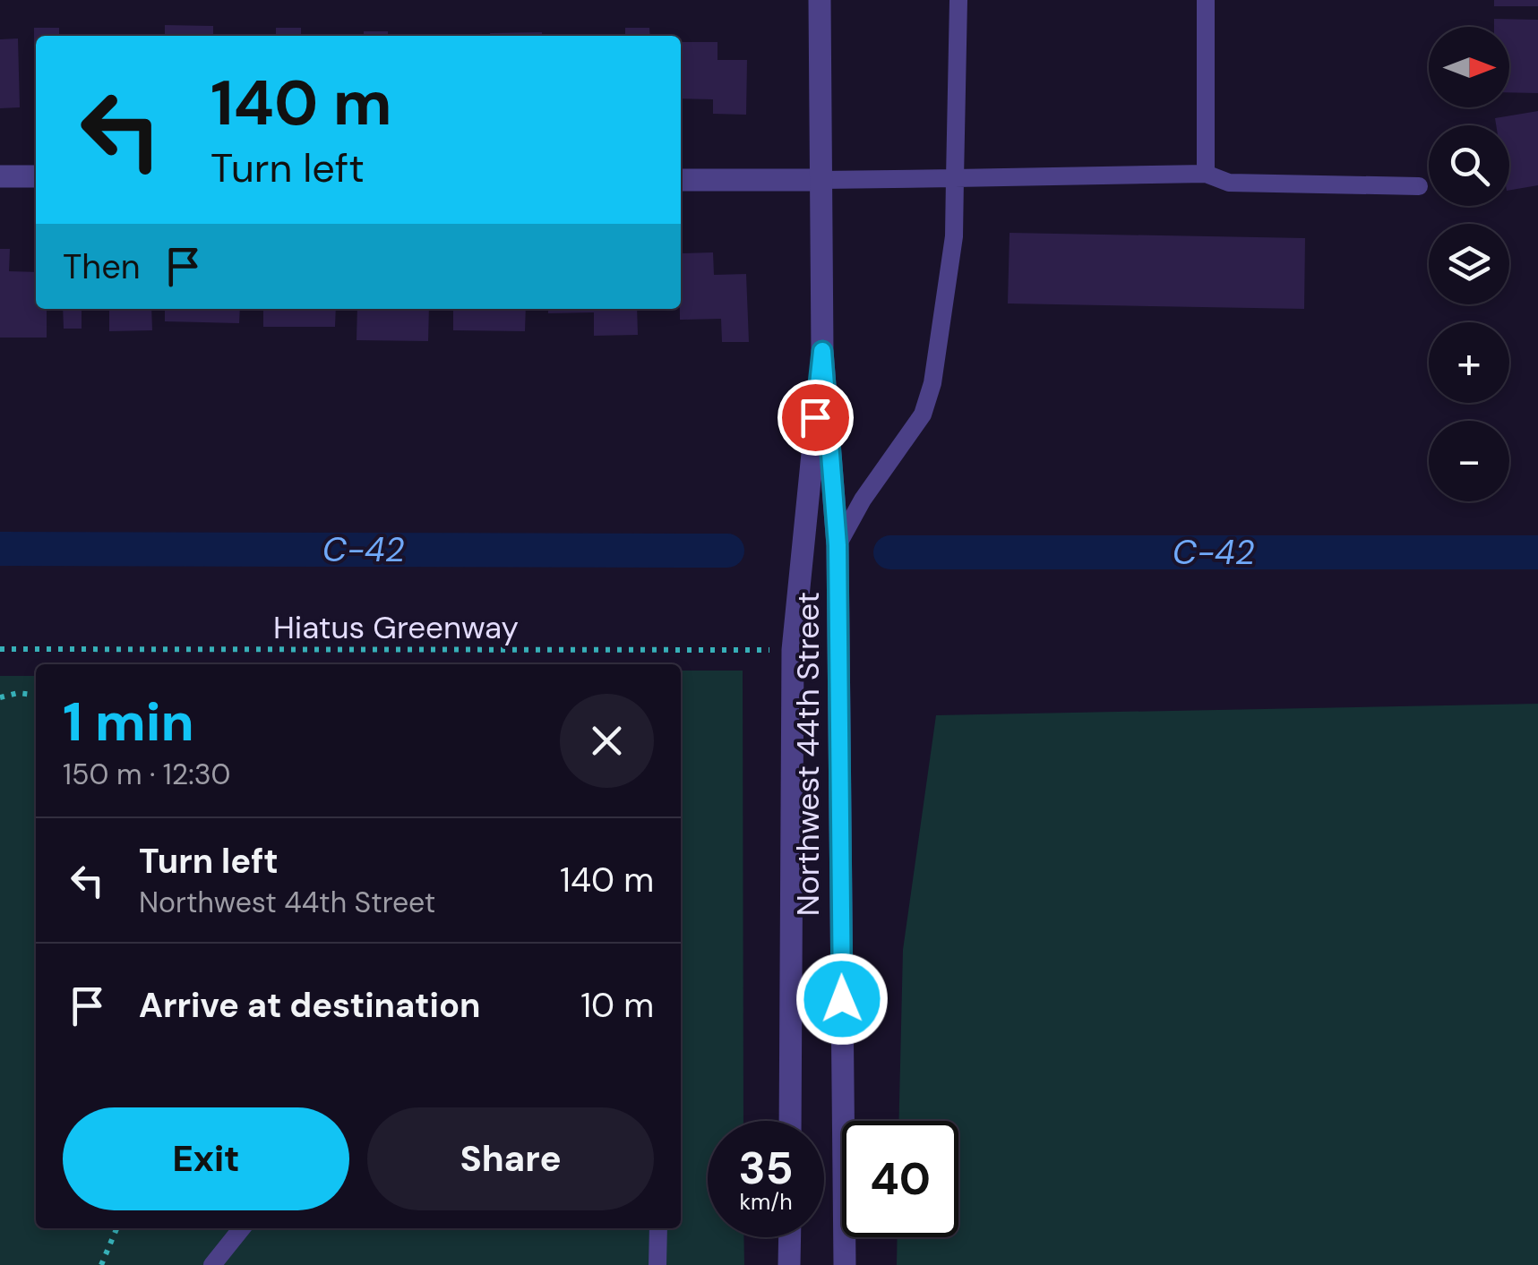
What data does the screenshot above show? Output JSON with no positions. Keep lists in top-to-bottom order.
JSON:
{
  "streets": {
    "street": ["Northwest 44th Street"],
    "path": ["Hiatus Greenway"]
  },
  "crossings": [
    ["Hiatus Greenway", "Northwest 44th Street"]
  ],
  "water": ["C-42"],
  "north": "right",
  "page": {
    "map_buttons": ["+", "−"],
    "turn": ["140 m", "Turn left"],
    "then": "Then",
    "heading": ["1 min", "150 m · 12:30"],
    "list": [
      {
        "name": "Turn left",
        "note": "Northwest 44th Street",
        "value": "140 m"
      },
      {
        "name": "Arrive at destination",
        "value": "10 m"
      }
    ],
    "buttons": ["Exit", "Share"],
    "speed": "35 km/h",
    "limit": "40"
  }
}
